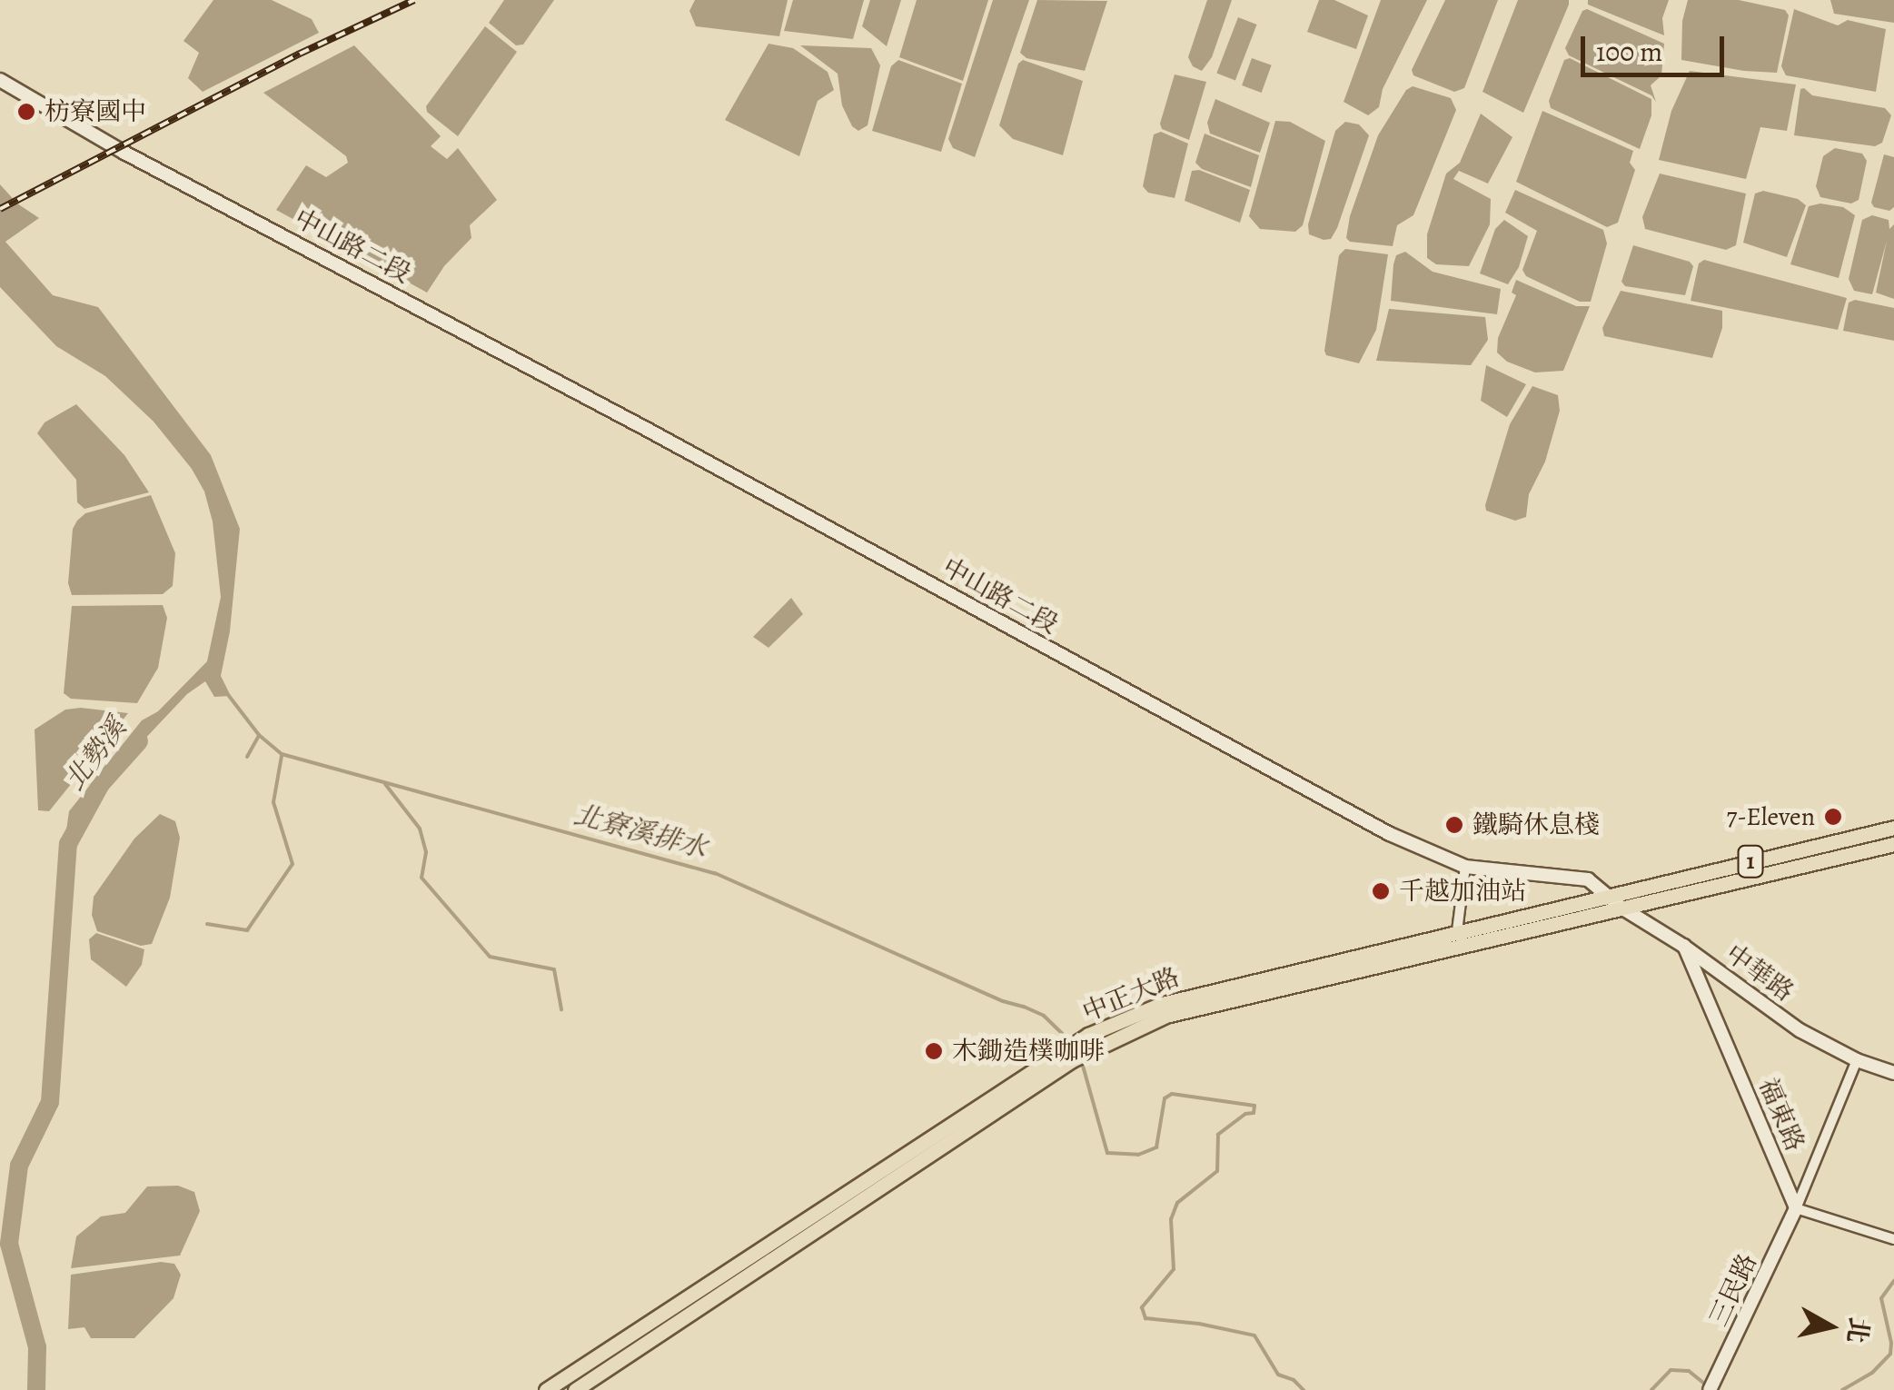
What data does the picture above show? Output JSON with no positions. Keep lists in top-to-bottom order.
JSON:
{
  "streets": {
    "main road": ["1", "中正大路"],
    "street": [
      "中山路二段",
      "中華路",
      "福東路",
      "三民路"
    ]
  },
  "crossings": [
    ["中山路二段", "1"],
    ["中山路二段", "中華路"],
    ["中山路二段", "中正大路"],
    ["1", "中華路"],
    ["1", "中正大路"],
    ["中華路", "中正大路"],
    ["中華路", "福東路"],
    ["福東路", "三民路"]
  ],
  "water": ["北勢溪", "北寮溪排水"],
  "places": [
    "枋寮國中",
    "7-Eleven",
    "鐵騎休息棧",
    "千越加油站",
    "木鋤造樸咖啡"
  ],
  "scale_bar": "100 m",
  "north": "right"
}
